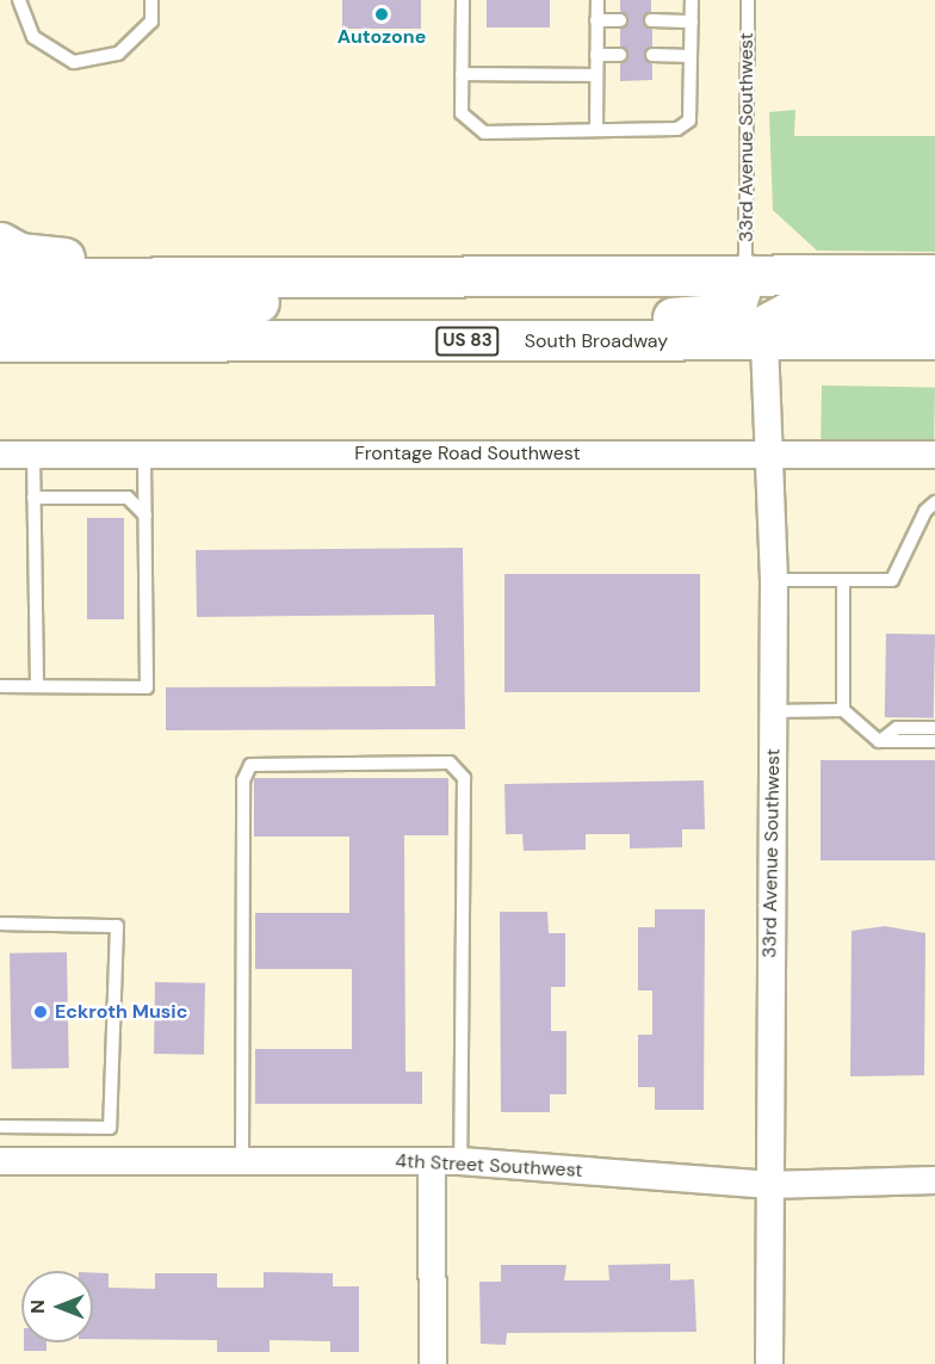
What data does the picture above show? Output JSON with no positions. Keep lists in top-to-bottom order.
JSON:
{
  "streets": {
    "highway": ["US 83", "South Broadway"],
    "street": ["33rd Avenue Southwest", "Frontage Road Southwest", "4th Street Southwest"]
  },
  "crossings": [
    ["33rd Avenue Southwest", "South Broadway"],
    ["33rd Avenue Southwest", "Frontage Road Southwest"],
    ["33rd Avenue Southwest", "4th Street Southwest"]
  ],
  "places": ["Autozone", "Eckroth Music"],
  "north": "left"
}
